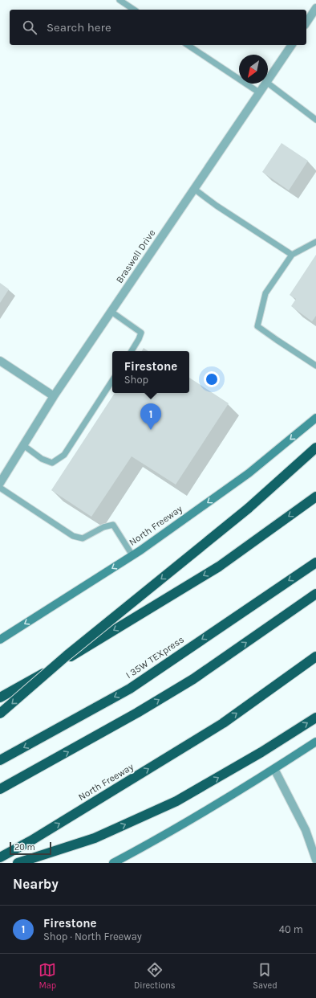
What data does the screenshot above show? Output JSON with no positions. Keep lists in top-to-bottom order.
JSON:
{
  "streets": {
    "highway": ["North Freeway", "I 35W TEXpress"],
    "street": ["Braswell Drive"]
  },
  "scale_bar": "20 m",
  "north": "bottom left",
  "page": {
    "search": "Search here",
    "popup": ["Firestone", "Shop"],
    "pins": "1",
    "scale": "20 m",
    "heading": "Nearby",
    "list": [
      {
        "mark": "1",
        "name": "Firestone",
        "note": "Shop · North Freeway",
        "value": "40 m"
      }
    ],
    "nav": ["Map", "Directions", "Saved"]
  }
}
